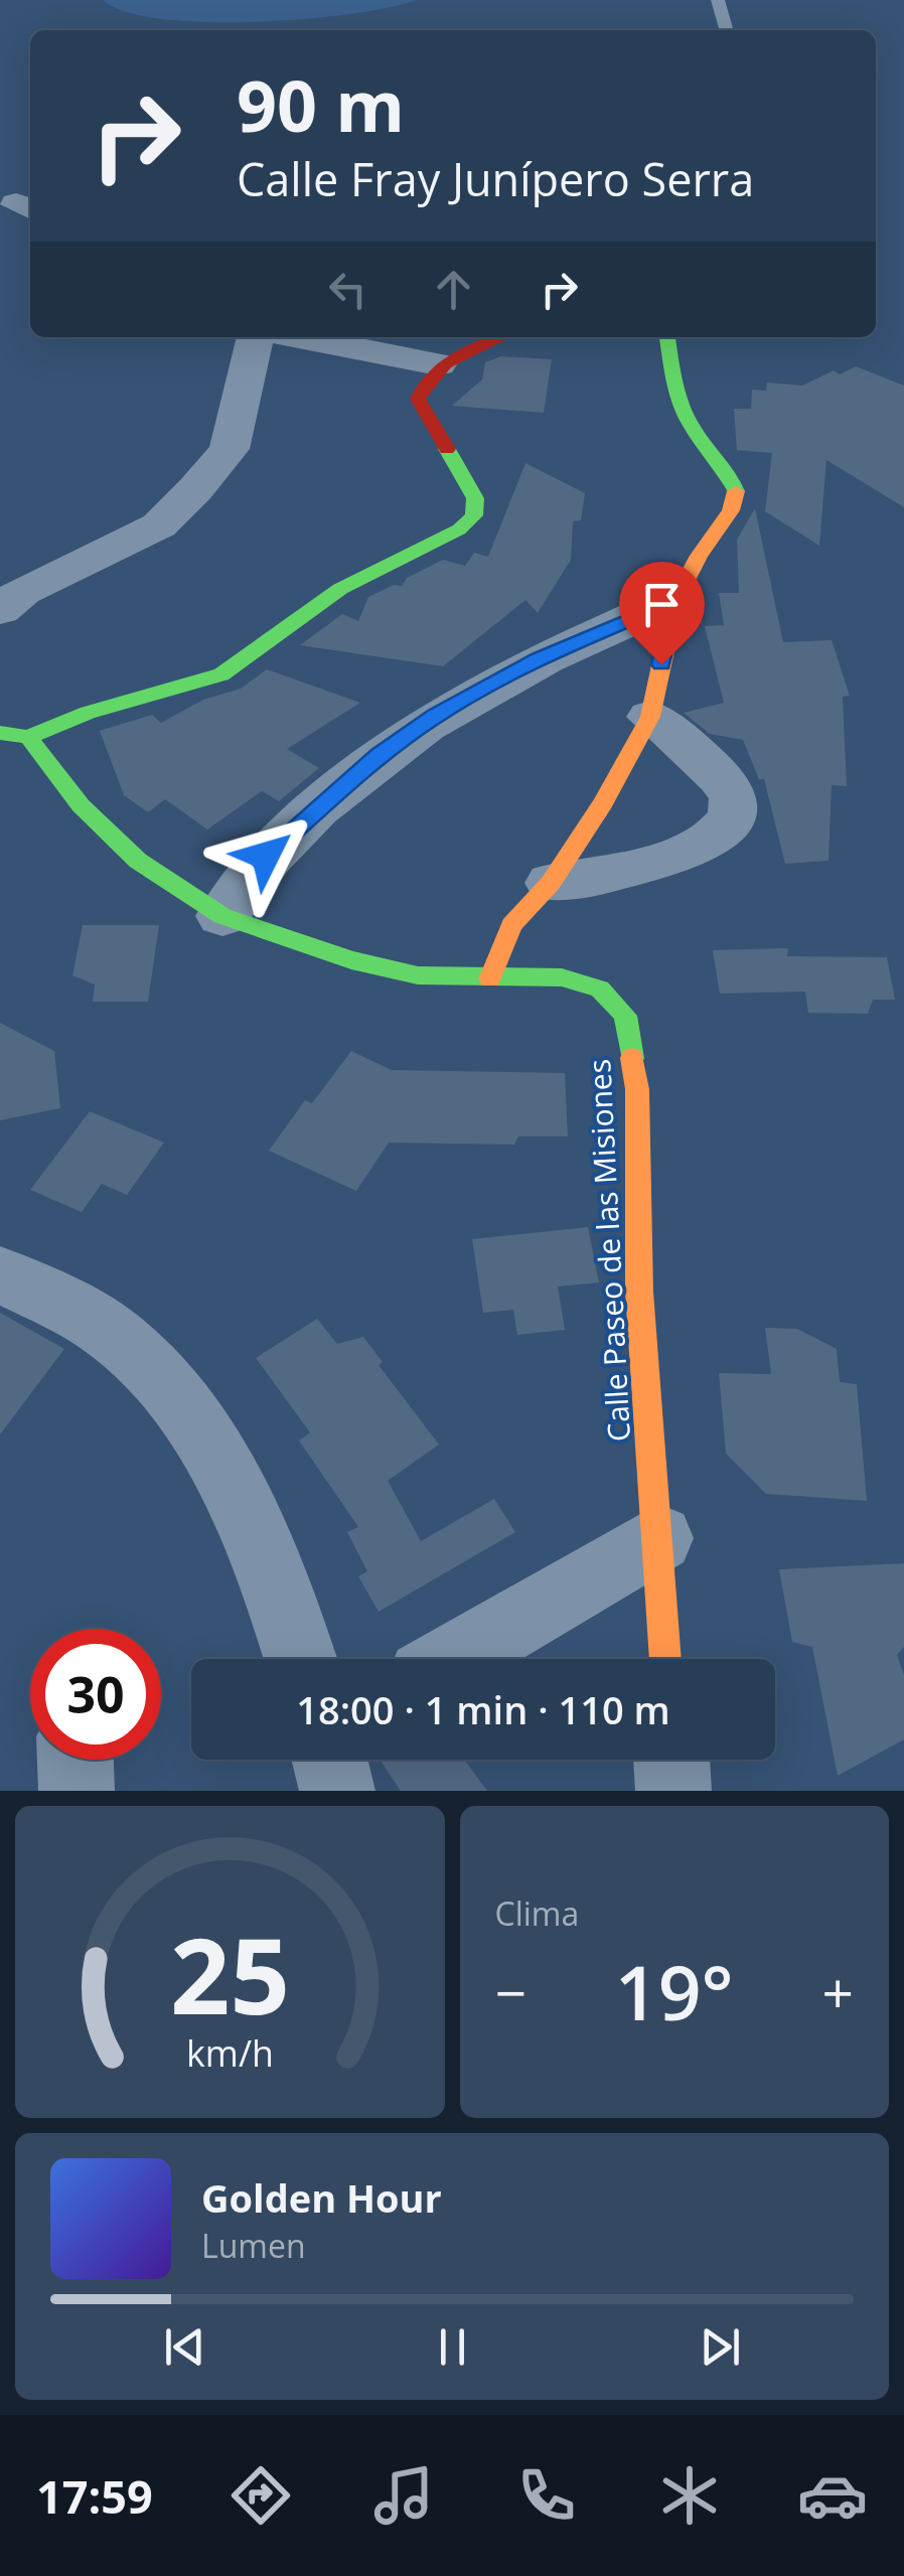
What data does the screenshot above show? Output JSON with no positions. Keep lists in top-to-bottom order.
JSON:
{
  "streets": {
    "street": ["Calle Paseo de las Misiones"]
  },
  "page": {
    "turn": ["90 m", "Calle Fray Junípero Serra"],
    "limit": "30",
    "trip": "18:00 · 1 min · 110 m",
    "tile": "Clima",
    "heat": ["−", "19°", "+"],
    "song": ["Golden Hour", "Lumen"],
    "tabs": "17:59",
    "gauge": ["25", "km/h"]
  }
}
